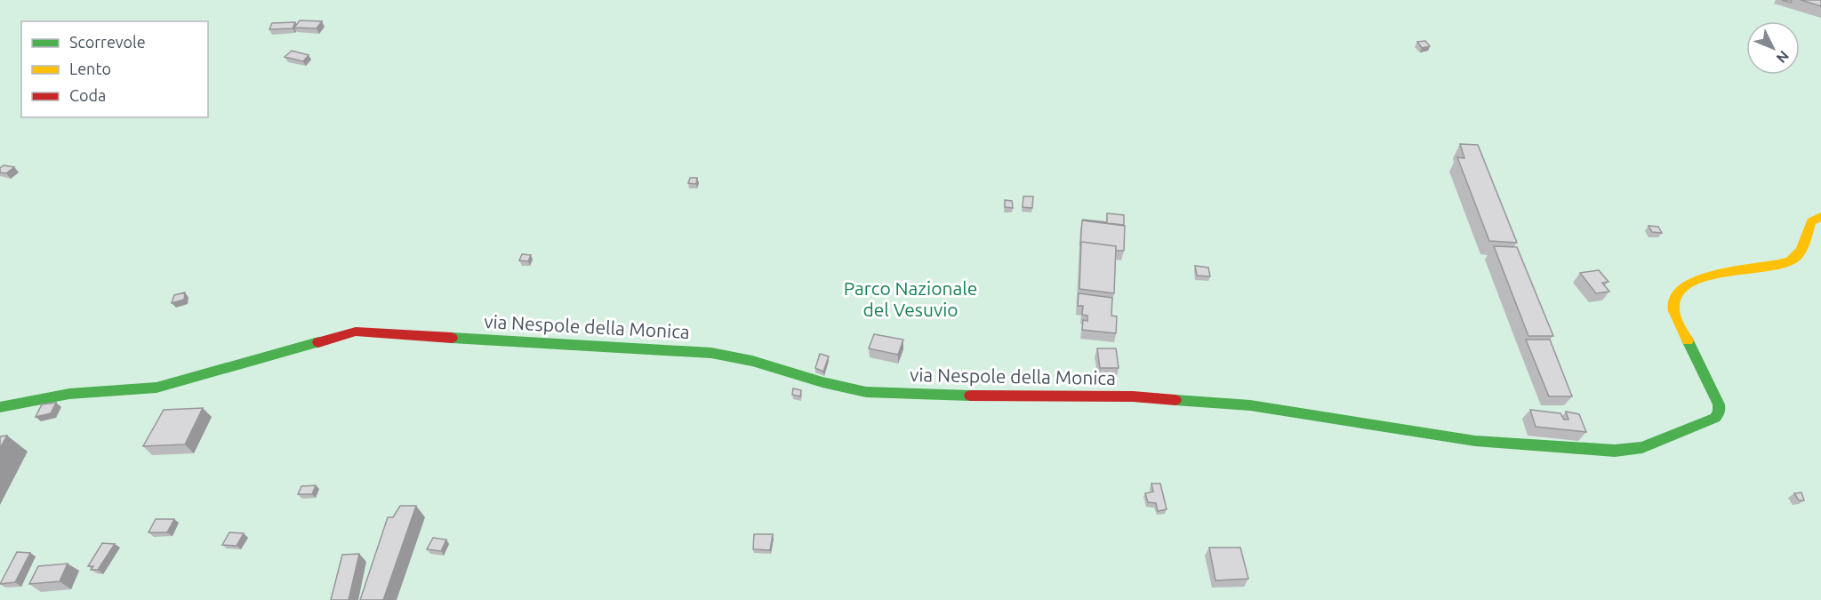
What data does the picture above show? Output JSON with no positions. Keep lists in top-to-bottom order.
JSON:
{
  "streets": {
    "street": ["via Nespole della Monica"]
  },
  "parks": ["Parco Nazionale del Vesuvio"],
  "legend": ["Scorrevole", "Lento", "Coda"],
  "north": "bottom right"
}
